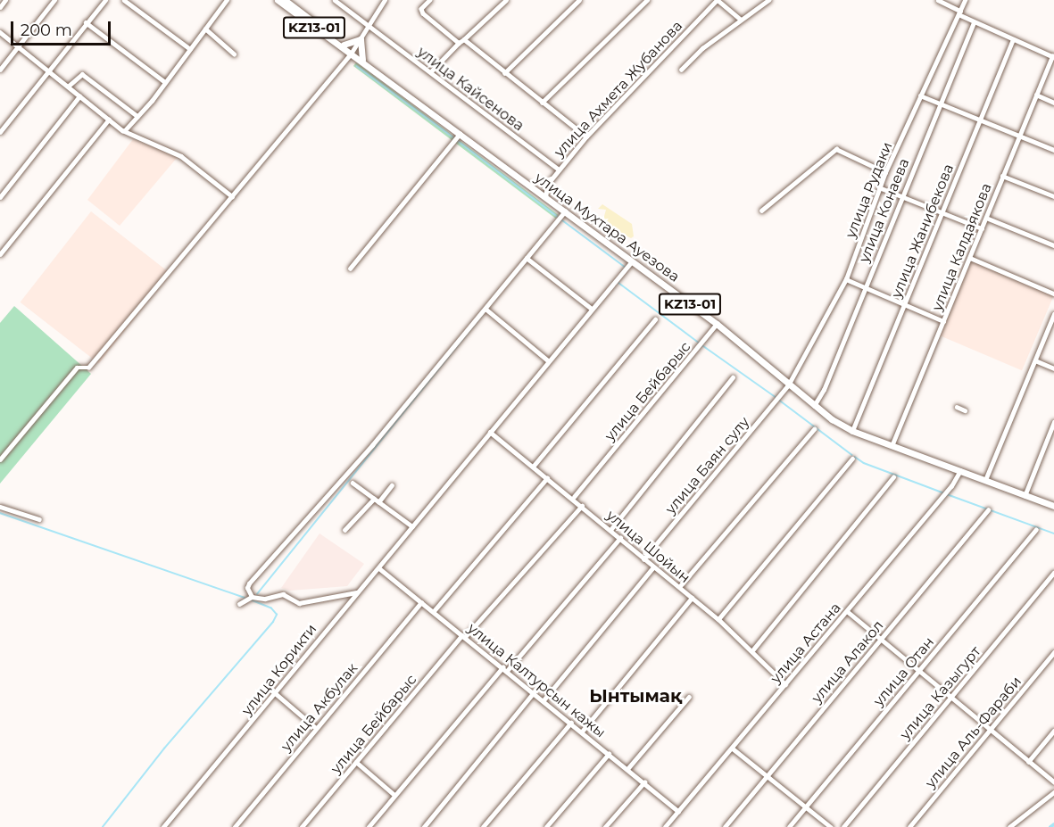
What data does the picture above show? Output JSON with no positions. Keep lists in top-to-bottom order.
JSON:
{
  "streets": {
    "main road": ["KZ13-01", "улица Мухтара Ауезова"],
    "street": [
      "улица Кайсенова",
      "улица Ахмета Жубанова",
      "улица Рудаки",
      "улица Конаева",
      "улица Жанибекова",
      "улица Калдаякова",
      "улица Бейбарыс",
      "улица Баян сулу",
      "улица Шойын",
      "улица Астана",
      "улица Алакол",
      "улица Корикти",
      "улица Отан",
      "улица Калтурсын кажы",
      "улица Казыгурт",
      "улица Акбулак",
      "улица Аль-Фараби"
    ]
  },
  "crossings": [
    ["улица Кайсенова", "улица Ахмета Жубанова"],
    ["улица Ахмета Жубанова", "улица Мухтара Ауезова"],
    ["улица Рудаки", "улица Мухтара Ауезова"],
    ["улица Рудаки", "улица Баян сулу"],
    ["улица Конаева", "улица Мухтара Ауезова"],
    ["улица Мухтара Ауезова", "улица Жанибекова"],
    ["улица Мухтара Ауезова", "улица Калдаякова"],
    ["улица Мухтара Ауезова", "улица Бейбарыс"],
    ["улица Мухтара Ауезова", "улица Баян сулу"],
    ["улица Мухтара Ауезова", "улица Астана"],
    ["улица Мухтара Ауезова", "улица Корикти"],
    ["улица Бейбарыс", "улица Шойын"],
    ["улица Бейбарыс", "улица Калтурсын кажы"],
    ["улица Баян сулу", "улица Шойын"],
    ["улица Шойын", "улица Астана"],
    ["улица Шойын", "улица Корикти"],
    ["улица Астана", "улица Калтурсын кажы"],
    ["улица Корикти", "улица Калтурсын кажы"],
    ["улица Калтурсын кажы", "улица Акбулак"]
  ],
  "districts": ["Ынтымақ"],
  "scale_bar": "200 m"
}
